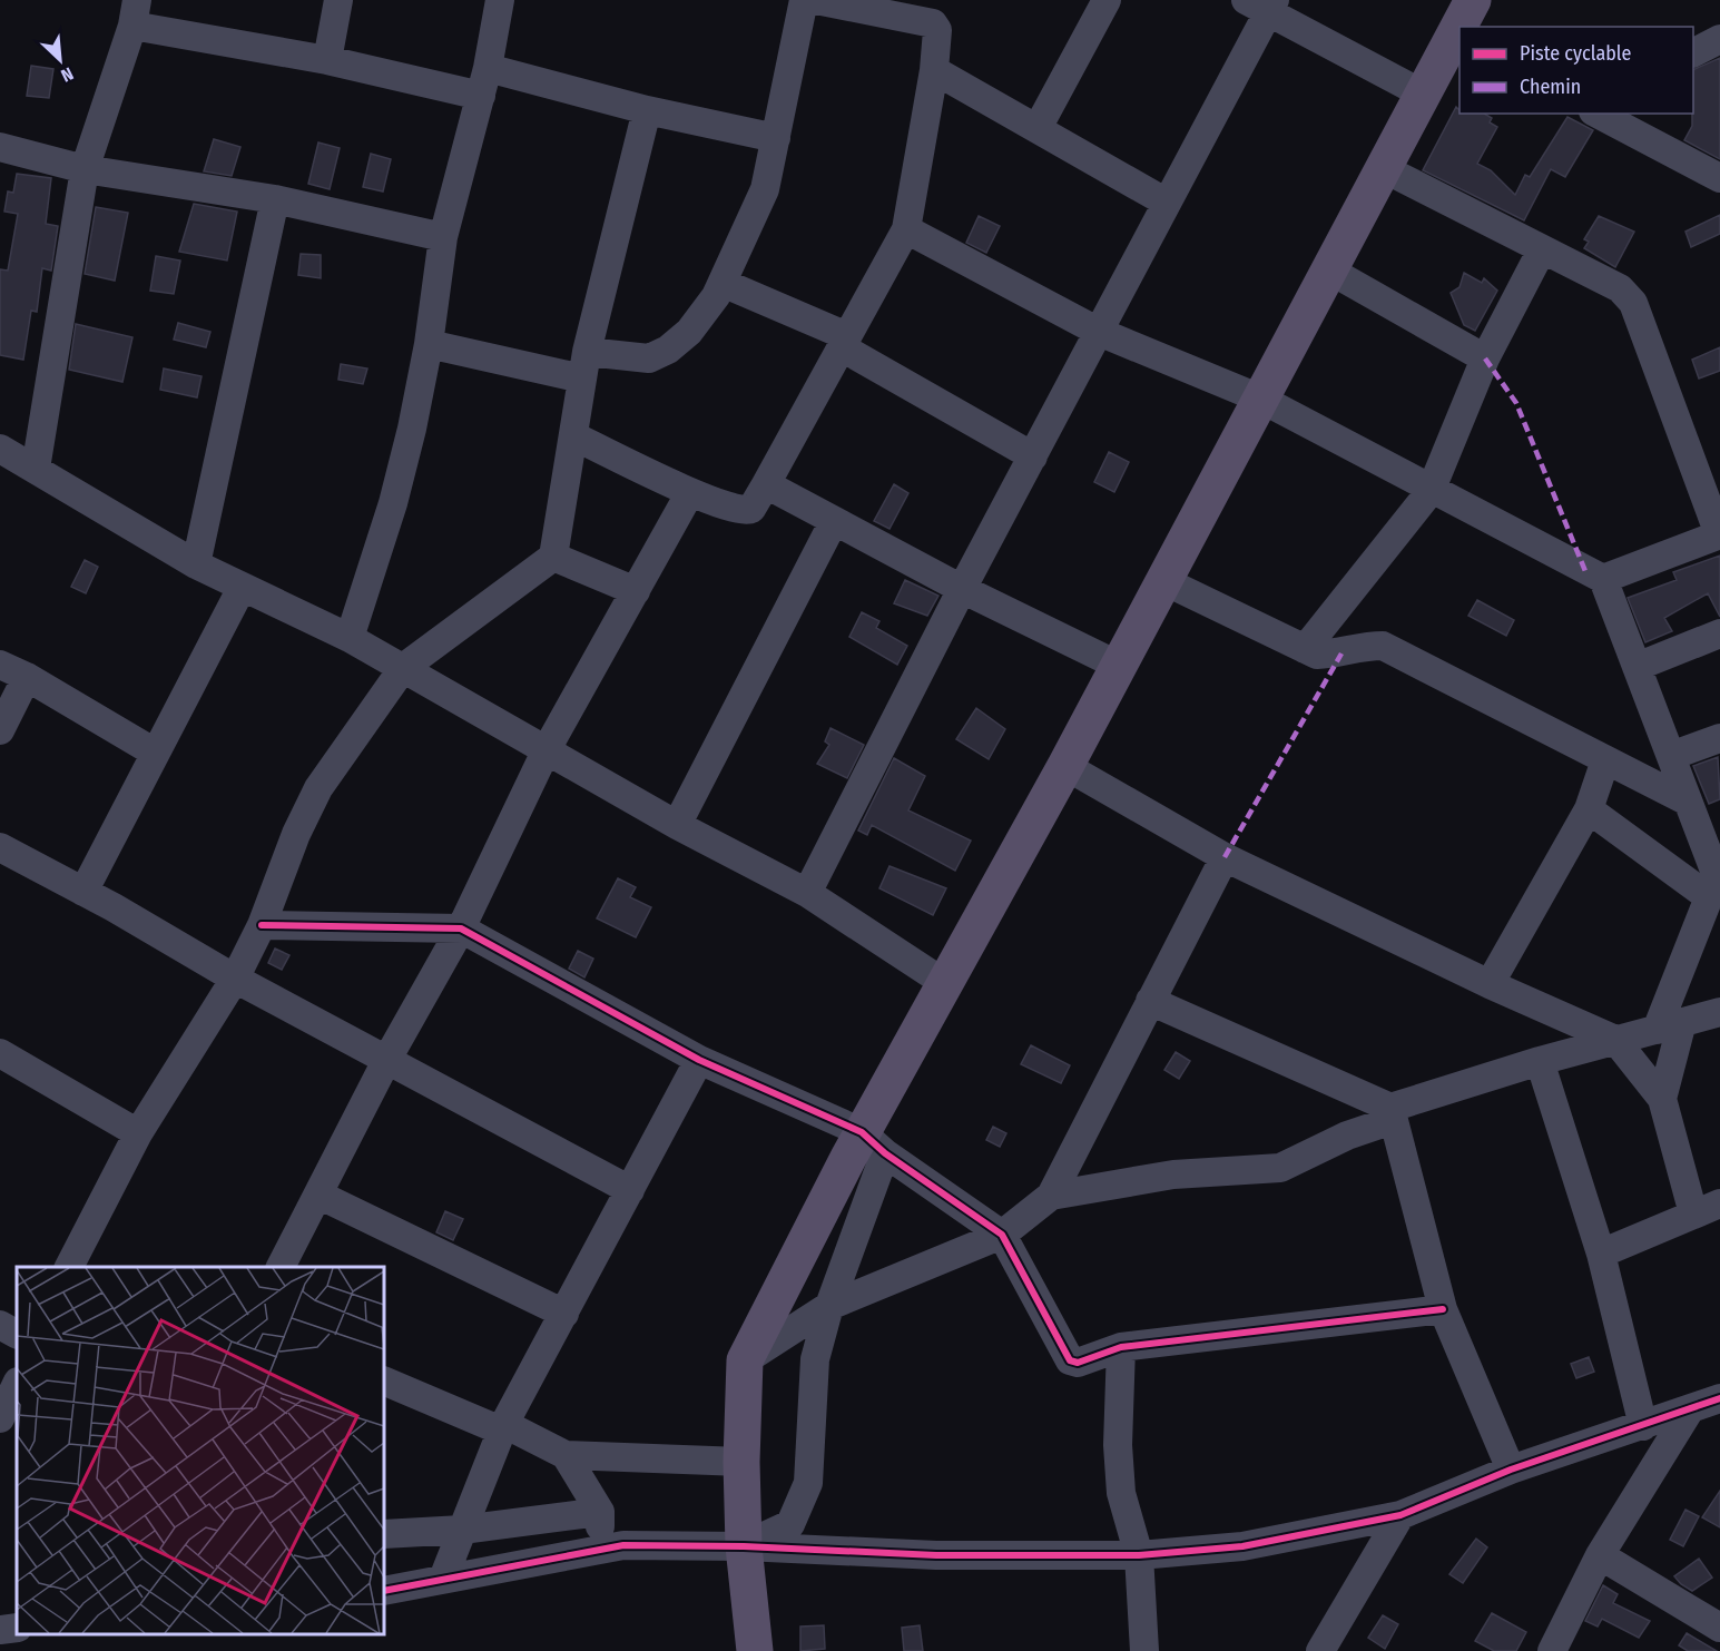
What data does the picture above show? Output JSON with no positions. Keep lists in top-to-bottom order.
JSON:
{
  "legend": ["Piste cyclable", "Chemin"],
  "north": "bottom right"
}
